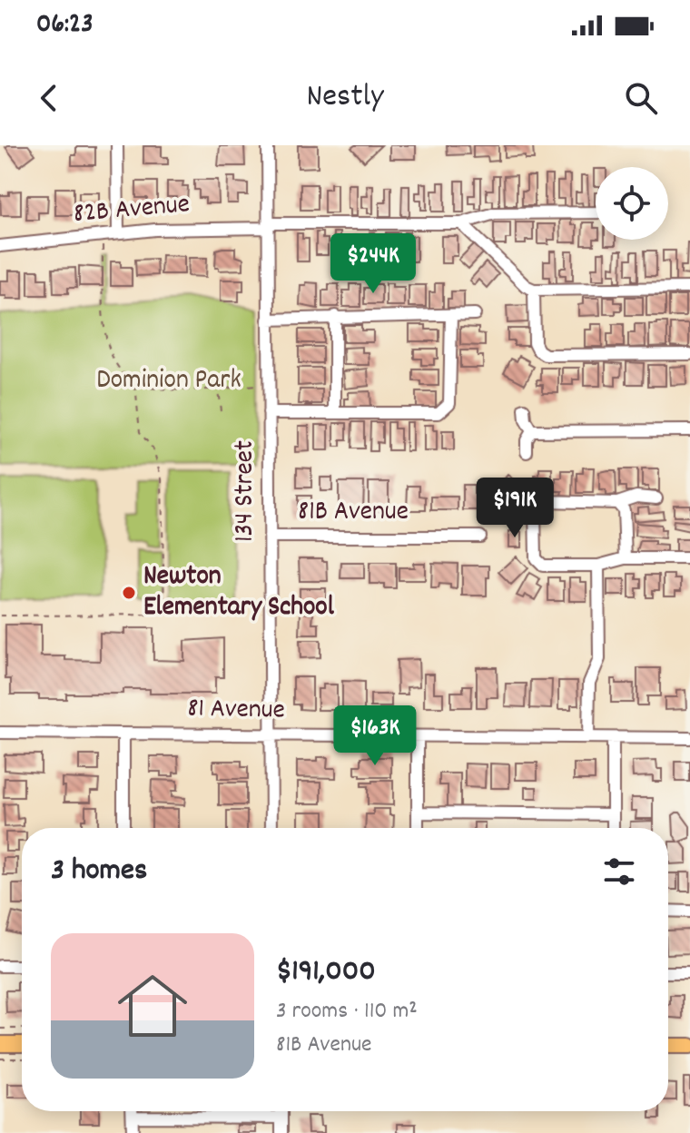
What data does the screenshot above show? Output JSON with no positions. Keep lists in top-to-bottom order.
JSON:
{
  "streets": {
    "street": [
      "82B Avenue",
      "134 Street",
      "81B Avenue",
      "81 Avenue"
    ]
  },
  "crossings": [
    ["82B Avenue", "134 Street"],
    ["134 Street", "81B Avenue"],
    ["134 Street", "81 Avenue"]
  ],
  "parks": ["Dominion Park"],
  "places": ["Newton Elementary School"],
  "page": {
    "status": "06:23",
    "header": "Nestly",
    "price": ["$244K", "$191K", "$163K"],
    "heading": "3 homes",
    "list": [
      {
        "name": "$191,000",
        "note": "3 rooms · 110 m² · 81B Avenue"
      }
    ]
  }
}
